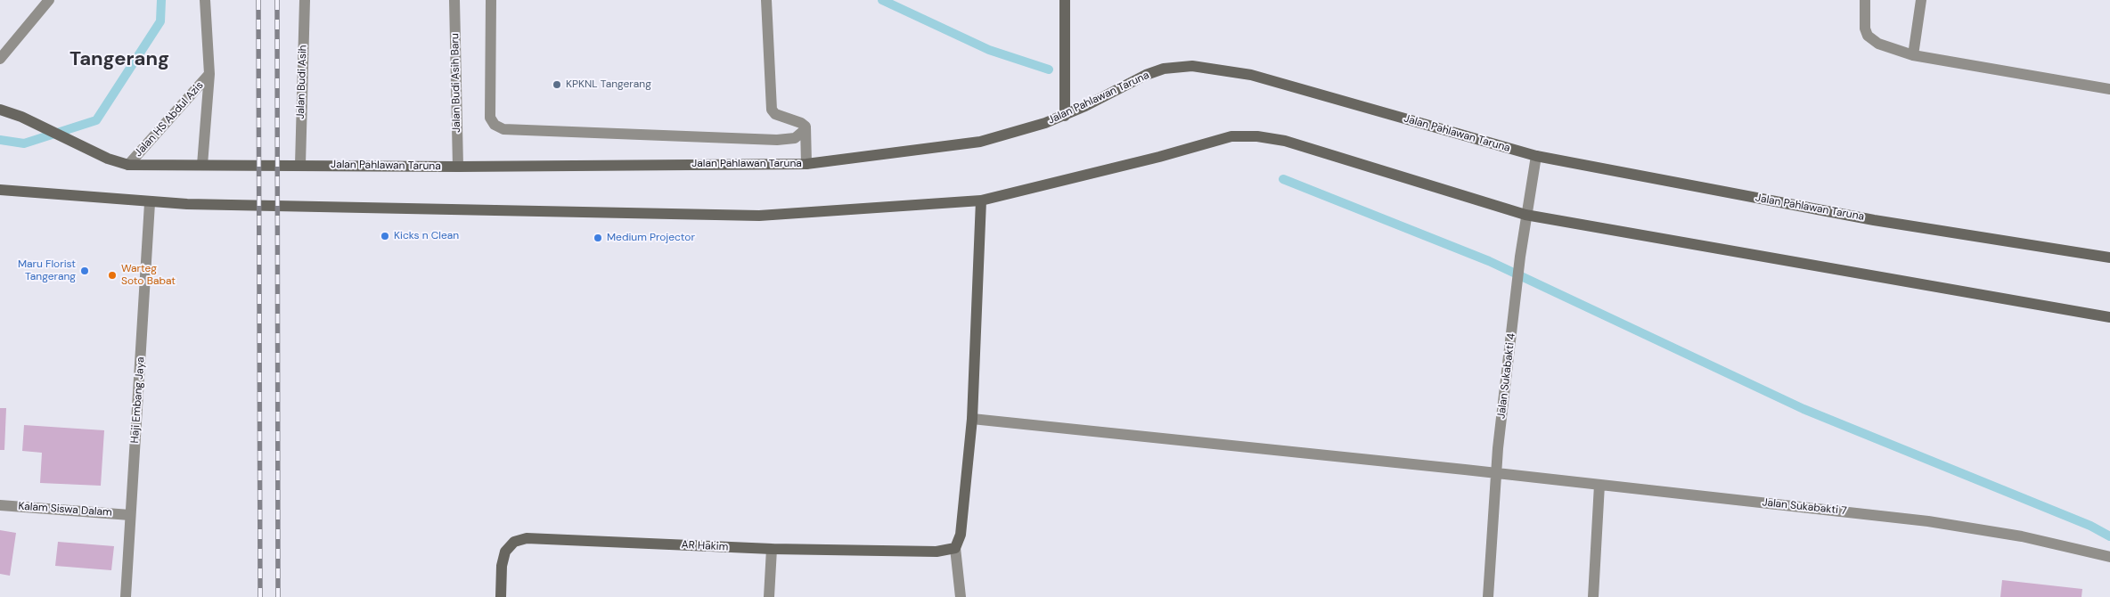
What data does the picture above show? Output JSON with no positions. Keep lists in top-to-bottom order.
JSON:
{
  "streets": {
    "main road": ["Jalan Pahlawan Taruna", "AR Hakim"],
    "street": [
      "Jalan Budi Asih",
      "Jalan Budi Asih Baru",
      "Jalan HS Abdul Azis",
      "Jalan Sukabakti 4",
      "Haji Embang Jaya",
      "Jalan Sukabakti 7",
      "Kalam Siswa Dalam"
    ]
  },
  "crossings": [
    ["Jalan Budi Asih", "Jalan Pahlawan Taruna"],
    ["Jalan Budi Asih Baru", "Jalan Pahlawan Taruna"],
    ["Jalan Pahlawan Taruna", "Jalan HS Abdul Azis"],
    ["Jalan Pahlawan Taruna", "Jalan Sukabakti 4"],
    ["Jalan Sukabakti 4", "Jalan Sukabakti 7"],
    ["Haji Embang Jaya", "Kalam Siswa Dalam"]
  ],
  "districts": ["Tangerang"],
  "places": [
    "KPKNL Tangerang",
    "Kicks n Clean",
    "Medium Projector",
    "Maru Florist Tangerang",
    "Warteg Soto Babat"
  ]
}
